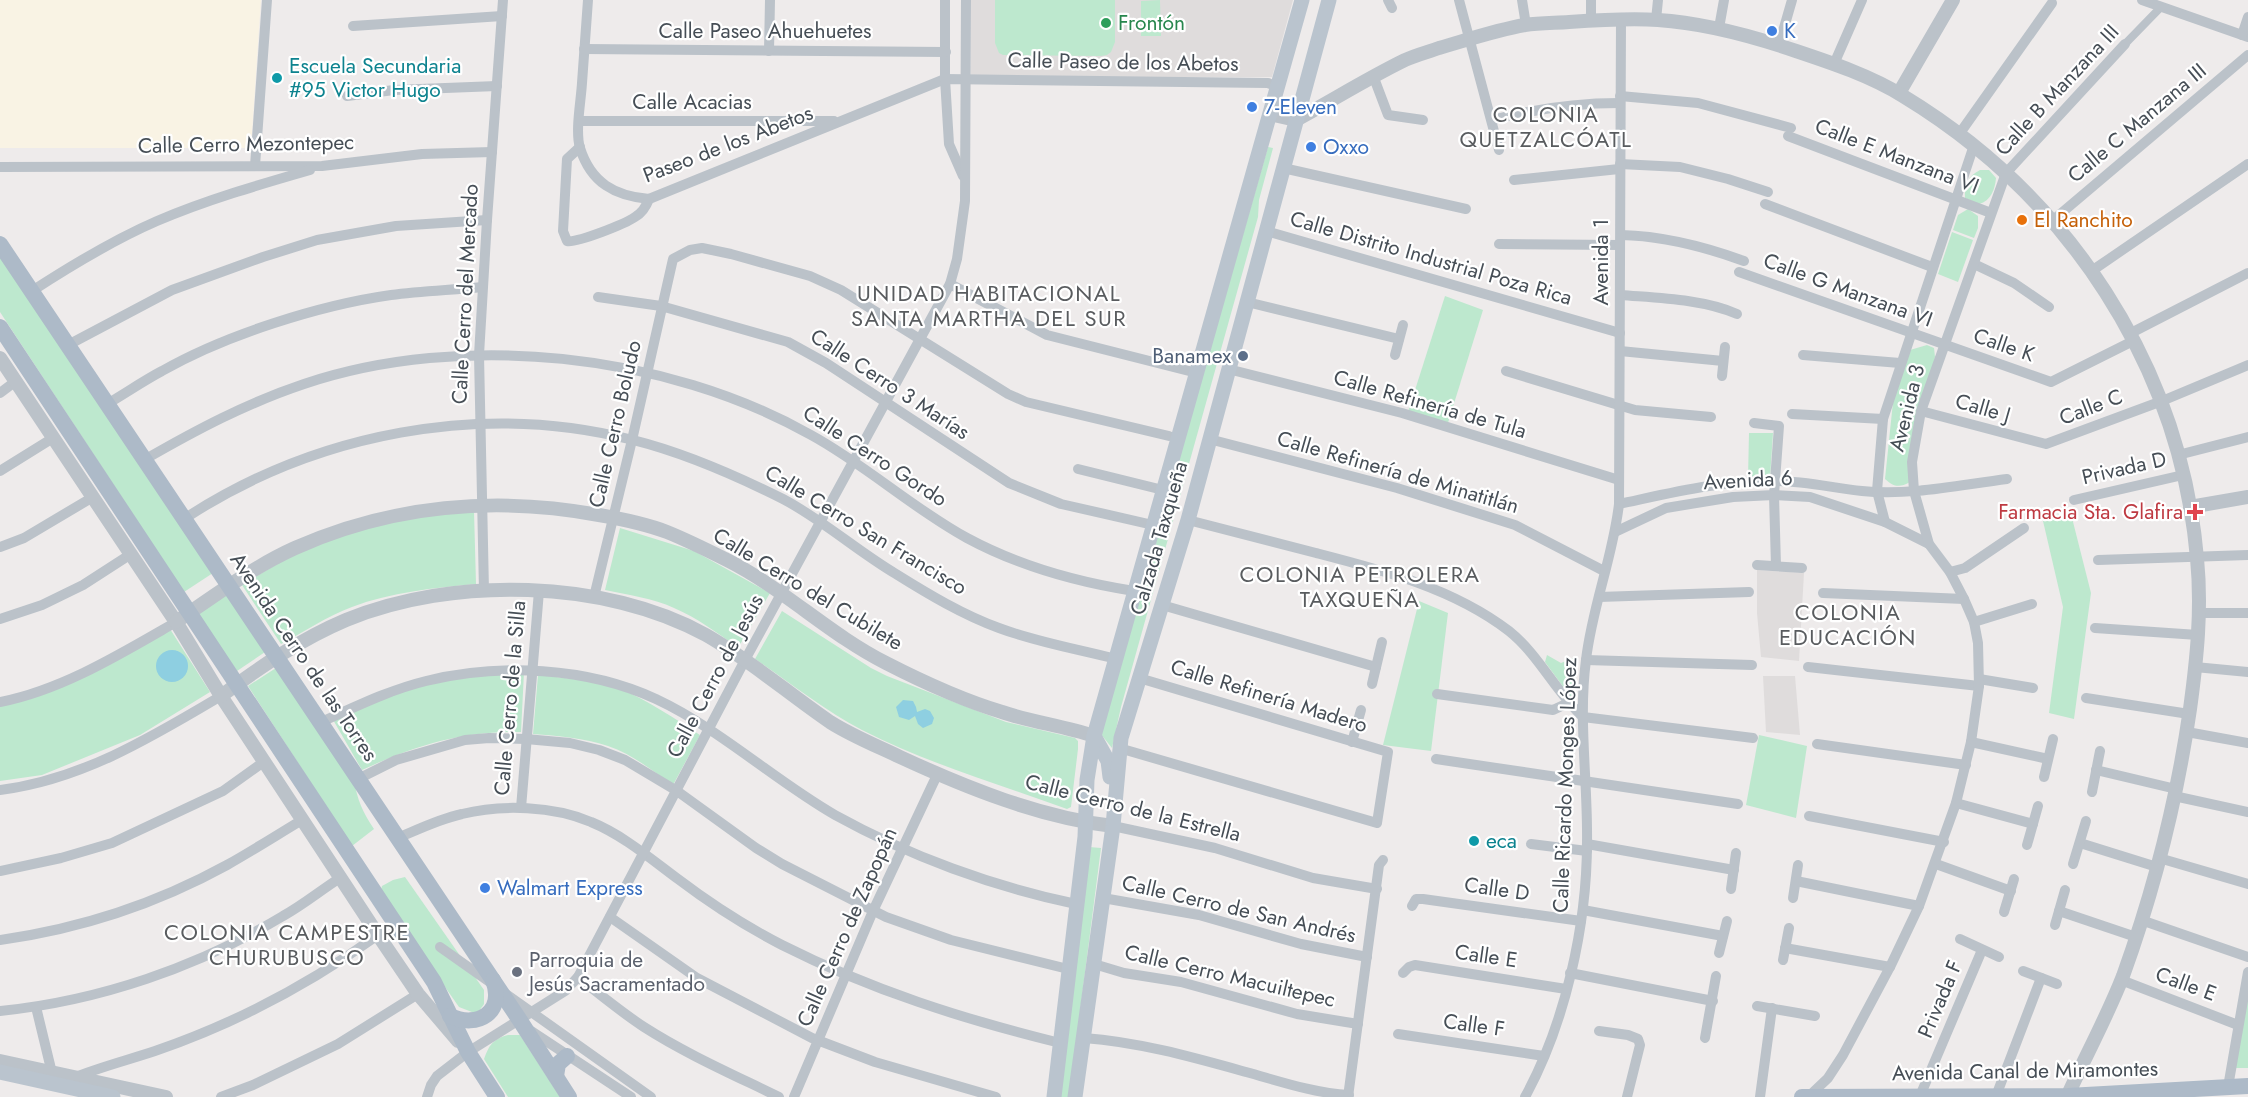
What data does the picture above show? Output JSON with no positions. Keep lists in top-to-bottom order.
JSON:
{
  "streets": {
    "main road": ["Calzada Taxqueña", "Avenida Cerro de las Torres", "Avenida Canal de Miramontes"],
    "street": [
      "Calle Paseo Ahuehuetes",
      "Calle Paseo de los Abetos",
      "Calle B Manzana III",
      "Calle Acacias",
      "Calle C Manzana III",
      "Calle Cerro Mezontepec",
      "Paseo de los Abetos",
      "Calle E Manzana VI",
      "Calle Distrito Industrial Poza Rica",
      "Avenida 1",
      "Calle G Manzana VI",
      "Calle Cerro del Mercado",
      "Calle K",
      "Calle Cerro 3 Marías",
      "Calle Refinería de Tula",
      "Calle C",
      "Avenida 3",
      "Calle J",
      "Calle Cerro Boludo",
      "Calle Cerro Gordo",
      "Privada D",
      "Calle Refinería de Minatitlán",
      "Avenida 6",
      "Calle Cerro San Francisco",
      "Calle Cerro del Cubilete",
      "Calle Cerro de Jesús",
      "Calle Refinería Madero",
      "Calle Cerro de la Silla",
      "Calle Ricardo Monges López",
      "Calle Cerro de la Estrella",
      "Calle D",
      "Calle Cerro de San Andrés",
      "Calle Cerro de Zapopán",
      "Calle E",
      "Calle Cerro Macuiltepec",
      "Privada F",
      "Calle F"
    ]
  },
  "crossings": [
    ["Calle Paseo Ahuehuetes", "Paseo de los Abetos"],
    ["Calle Paseo Ahuehuetes", "Calle Cerro de Jesús"],
    ["Calle Paseo de los Abetos", "Paseo de los Abetos"],
    ["Calle Paseo de los Abetos", "Calzada Taxqueña"],
    ["Calle Paseo de los Abetos", "Calle Cerro de Jesús"],
    ["Calle B Manzana III", "Avenida 3"],
    ["Calle Acacias", "Paseo de los Abetos"],
    ["Calle Cerro Mezontepec", "Calle Cerro del Mercado"],
    ["Paseo de los Abetos", "Calle Cerro de Jesús"],
    ["Calle E Manzana VI", "Avenida 1"],
    ["Calle E Manzana VI", "Avenida 3"],
    ["Calle Distrito Industrial Poza Rica", "Avenida 1"],
    ["Calle Distrito Industrial Poza Rica", "Calzada Taxqueña"],
    ["Avenida 1", "Calle Refinería de Tula"],
    ["Avenida 1", "Avenida 6"],
    ["Avenida 1", "Calle Ricardo Monges López"],
    ["Calle G Manzana VI", "Calle K"],
    ["Calle G Manzana VI", "Avenida 3"],
    ["Calle Cerro del Mercado", "Calle Cerro Gordo"],
    ["Calle Cerro del Mercado", "Calle Cerro San Francisco"],
    ["Calle Cerro del Mercado", "Calle Cerro del Cubilete"],
    ["Calle Cerro del Mercado", "Calle Cerro de la Estrella"],
    ["Calle K", "Avenida 3"],
    ["Calle Cerro 3 Marías", "Calle Cerro Boludo"],
    ["Calle Cerro 3 Marías", "Calzada Taxqueña"],
    ["Calle Cerro 3 Marías", "Calle Cerro de Jesús"],
    ["Calle Refinería de Tula", "Calzada Taxqueña"],
    ["Calle C", "Calle J"],
    ["Avenida 3", "Calle J"],
    ["Avenida 3", "Avenida 6"],
    ["Calle Cerro Boludo", "Calle Cerro Gordo"],
    ["Calle Cerro Boludo", "Calle Cerro San Francisco"],
    ["Calle Cerro Boludo", "Calle Cerro del Cubilete"],
    ["Calle Cerro Boludo", "Calle Cerro de Jesús"],
    ["Calle Cerro Boludo", "Calle Cerro de la Estrella"],
    ["Calle Cerro Gordo", "Calzada Taxqueña"],
    ["Calle Cerro Gordo", "Avenida Cerro de las Torres"],
    ["Calle Cerro Gordo", "Calle Cerro de Jesús"],
    ["Calle Refinería de Minatitlán", "Calzada Taxqueña"],
    ["Calle Refinería de Minatitlán", "Calle Ricardo Monges López"],
    ["Avenida 6", "Calle Ricardo Monges López"],
    ["Calle Cerro San Francisco", "Calzada Taxqueña"],
    ["Calle Cerro San Francisco", "Avenida Cerro de las Torres"],
    ["Calle Cerro San Francisco", "Calle Cerro de Jesús"],
    ["Calzada Taxqueña", "Calle Cerro del Cubilete"],
    ["Calzada Taxqueña", "Calle Refinería Madero"],
    ["Calzada Taxqueña", "Calle Cerro de la Estrella"],
    ["Calzada Taxqueña", "Calle Cerro de San Andrés"],
    ["Calzada Taxqueña", "Calle Cerro Macuiltepec"],
    ["Calle Cerro del Cubilete", "Avenida Cerro de las Torres"],
    ["Calle Cerro del Cubilete", "Calle Cerro de Jesús"],
    ["Avenida Cerro de las Torres", "Calle Cerro de Jesús"],
    ["Avenida Cerro de las Torres", "Calle Cerro de la Estrella"],
    ["Calle Cerro de Jesús", "Calle Cerro de la Estrella"],
    ["Calle Cerro de la Silla", "Calle Cerro de la Estrella"],
    ["Calle Ricardo Monges López", "Calle D"],
    ["Calle Ricardo Monges López", "Calle E"],
    ["Calle Ricardo Monges López", "Calle F"],
    ["Calle Cerro de la Estrella", "Calle Cerro de Zapopán"],
    ["Privada F", "Avenida Canal de Miramontes"]
  ],
  "districts": [
    "COLONIA QUETZALCÓATL",
    "UNIDAD HABITACIONAL SANTA MARTHA DEL SUR",
    "COLONIA PETROLERA TAXQUEÑA",
    "COLONIA EDUCACIÓN",
    "COLONIA CAMPESTRE CHURUBUSCO"
  ],
  "places": {
    "other": [
      "Frontón",
      "K",
      "Escuela Secundaria #95 Victor Hugo",
      "7-Eleven",
      "Oxxo",
      "El Ranchito",
      "Banamex",
      "eca",
      "Walmart Express",
      "Parroquia de Jesús Sacramentado"
    ],
    "health": ["Farmacia Sta. Glafira"]
  }
}
